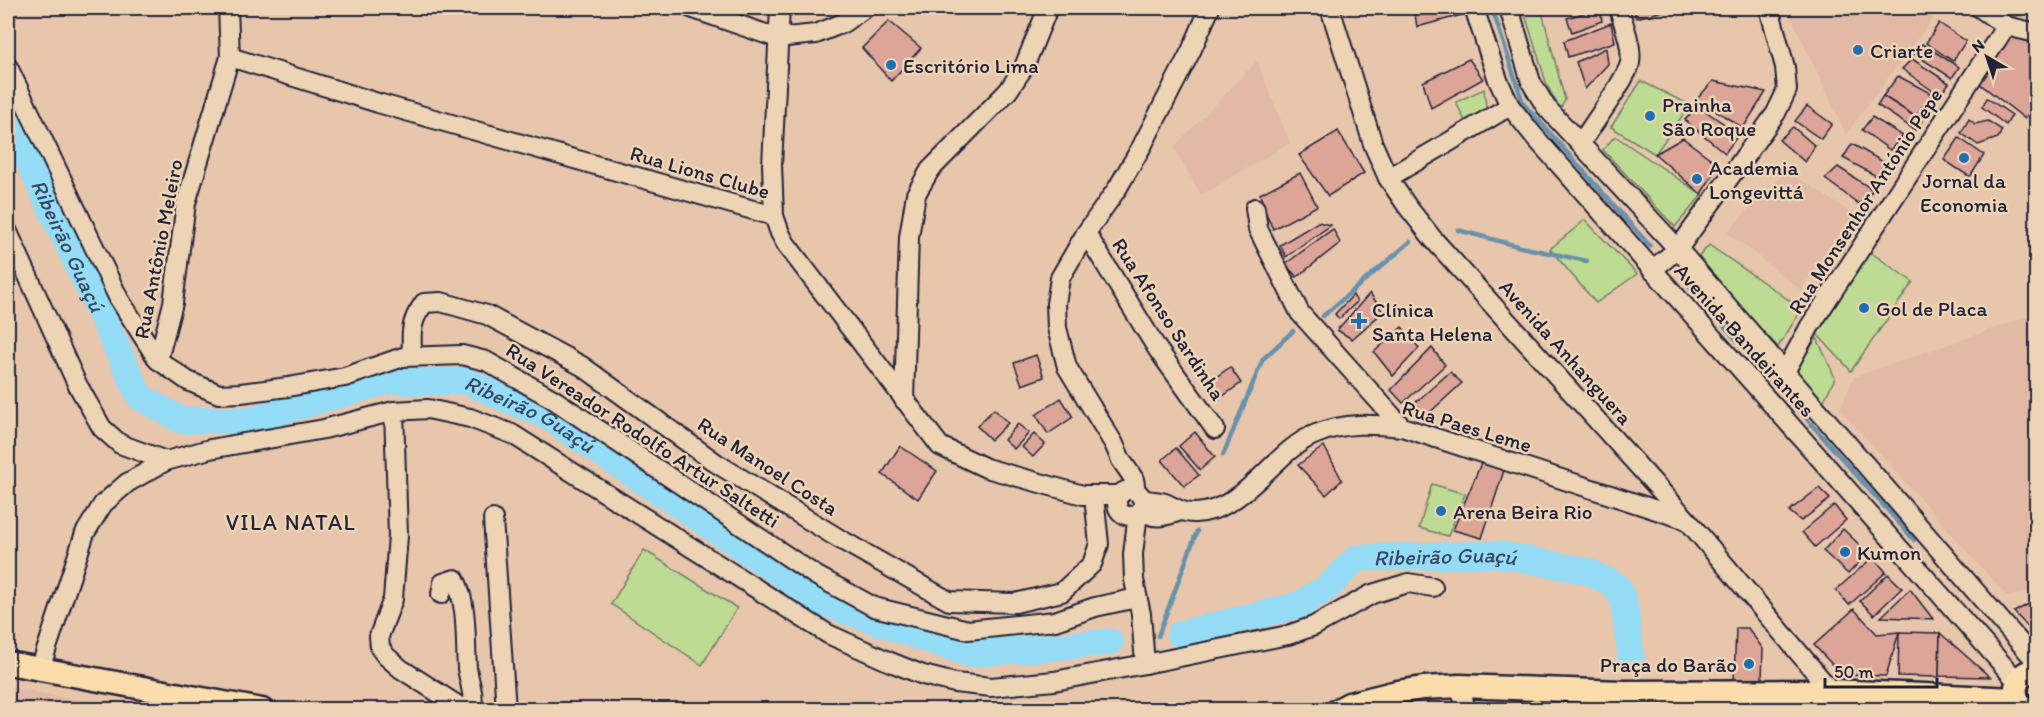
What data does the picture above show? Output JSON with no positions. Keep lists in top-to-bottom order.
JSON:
{
  "streets": {
    "street": [
      "Rua Lions Clube",
      "Rua Monsenhor António Pepe",
      "Rua Antônio Meleiro",
      "Rua Afonso Sardinha",
      "Avenida Bandeirantes",
      "Avenida Anhanguera",
      "Rua Paes Leme",
      "Rua Vereador Rodolfo Artur Saltetti",
      "Rua Manoel Costa"
    ]
  },
  "crossings": [
    ["Rua Lions Clube", "Rua Antônio Meleiro"],
    ["Rua Lions Clube", "Rua Paes Leme"],
    ["Rua Lions Clube", "Rua Manoel Costa"],
    ["Rua Monsenhor António Pepe", "Avenida Bandeirantes"],
    ["Rua Antônio Meleiro", "Rua Vereador Rodolfo Artur Saltetti"],
    ["Avenida Anhanguera", "Rua Paes Leme"],
    ["Rua Vereador Rodolfo Artur Saltetti", "Rua Manoel Costa"]
  ],
  "districts": ["VILA NATAL"],
  "water": ["Ribeirão Guaçú"],
  "places": {
    "other": [
      "Criarte",
      "Escritório Lima",
      "Prainha São Roque",
      "Jornal da Economia",
      "Academia Longevittá",
      "Gol de Placa",
      "Arena Beira Rio",
      "Kumon",
      "Praça do Barão"
    ],
    "health": ["Clínica Santa Helena"]
  },
  "scale_bar": "50 m",
  "north": "top left"
}
